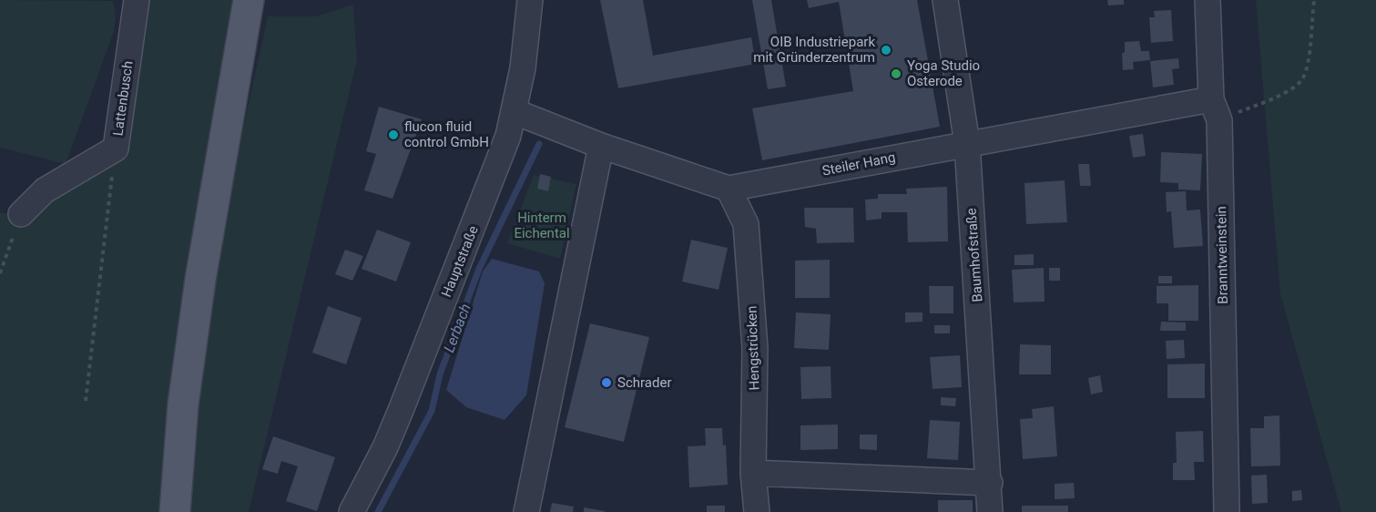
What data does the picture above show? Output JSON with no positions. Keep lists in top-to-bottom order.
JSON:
{
  "streets": {
    "street": [
      "Lattenbusch",
      "Steiler Hang",
      "Baumhofstraße",
      "Branntweinstein",
      "Hauptstraße",
      "Hengstrücken"
    ]
  },
  "crossings": [
    ["Steiler Hang", "Baumhofstraße"],
    ["Steiler Hang", "Branntweinstein"],
    ["Steiler Hang", "Hauptstraße"],
    ["Steiler Hang", "Hengstrücken"]
  ],
  "water": ["Lerbach"],
  "parks": ["Hinterm Eichental"],
  "places": [
    "OIB Industriepark mit Gründerzentrum",
    "Yoga Studio Osterode",
    "flucon fluid control GmbH",
    "Schrader"
  ]
}
